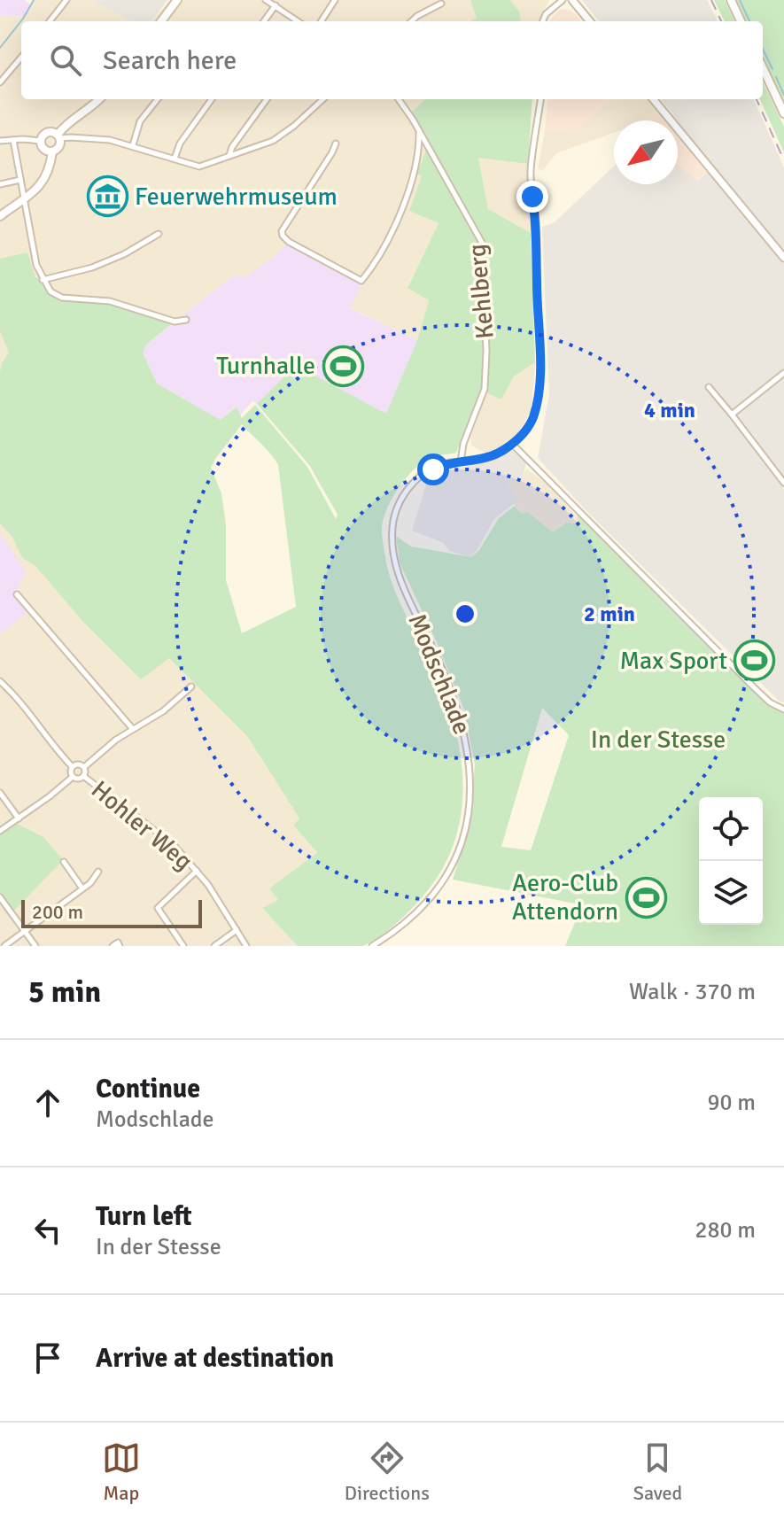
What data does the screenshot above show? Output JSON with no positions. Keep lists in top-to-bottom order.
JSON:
{
  "streets": {
    "street": ["Kehlberg", "Modschlade", "Hohler Weg"]
  },
  "crossings": [
    ["Kehlberg", "Modschlade"]
  ],
  "parks": ["In der Stesse"],
  "places": {
    "museum": ["Feuerwehrmuseum"],
    "sports": ["Turnhalle", "Max Sport", "Aero-Club Attendorn"]
  },
  "scale_bar": "200 m",
  "north": "bottom left",
  "page": {
    "search": "Search here",
    "scale": "200 m",
    "heading": ["5 min", "Walk · 370 m"],
    "list": [
      ["Continue", "Modschlade", "90 m"],
      ["Turn left", "In der Stesse", "280 m"],
      "Arrive at destination"
    ],
    "nav": ["Map", "Directions", "Saved"]
  },
  "rings": ["4 min", "2 min"]
}
